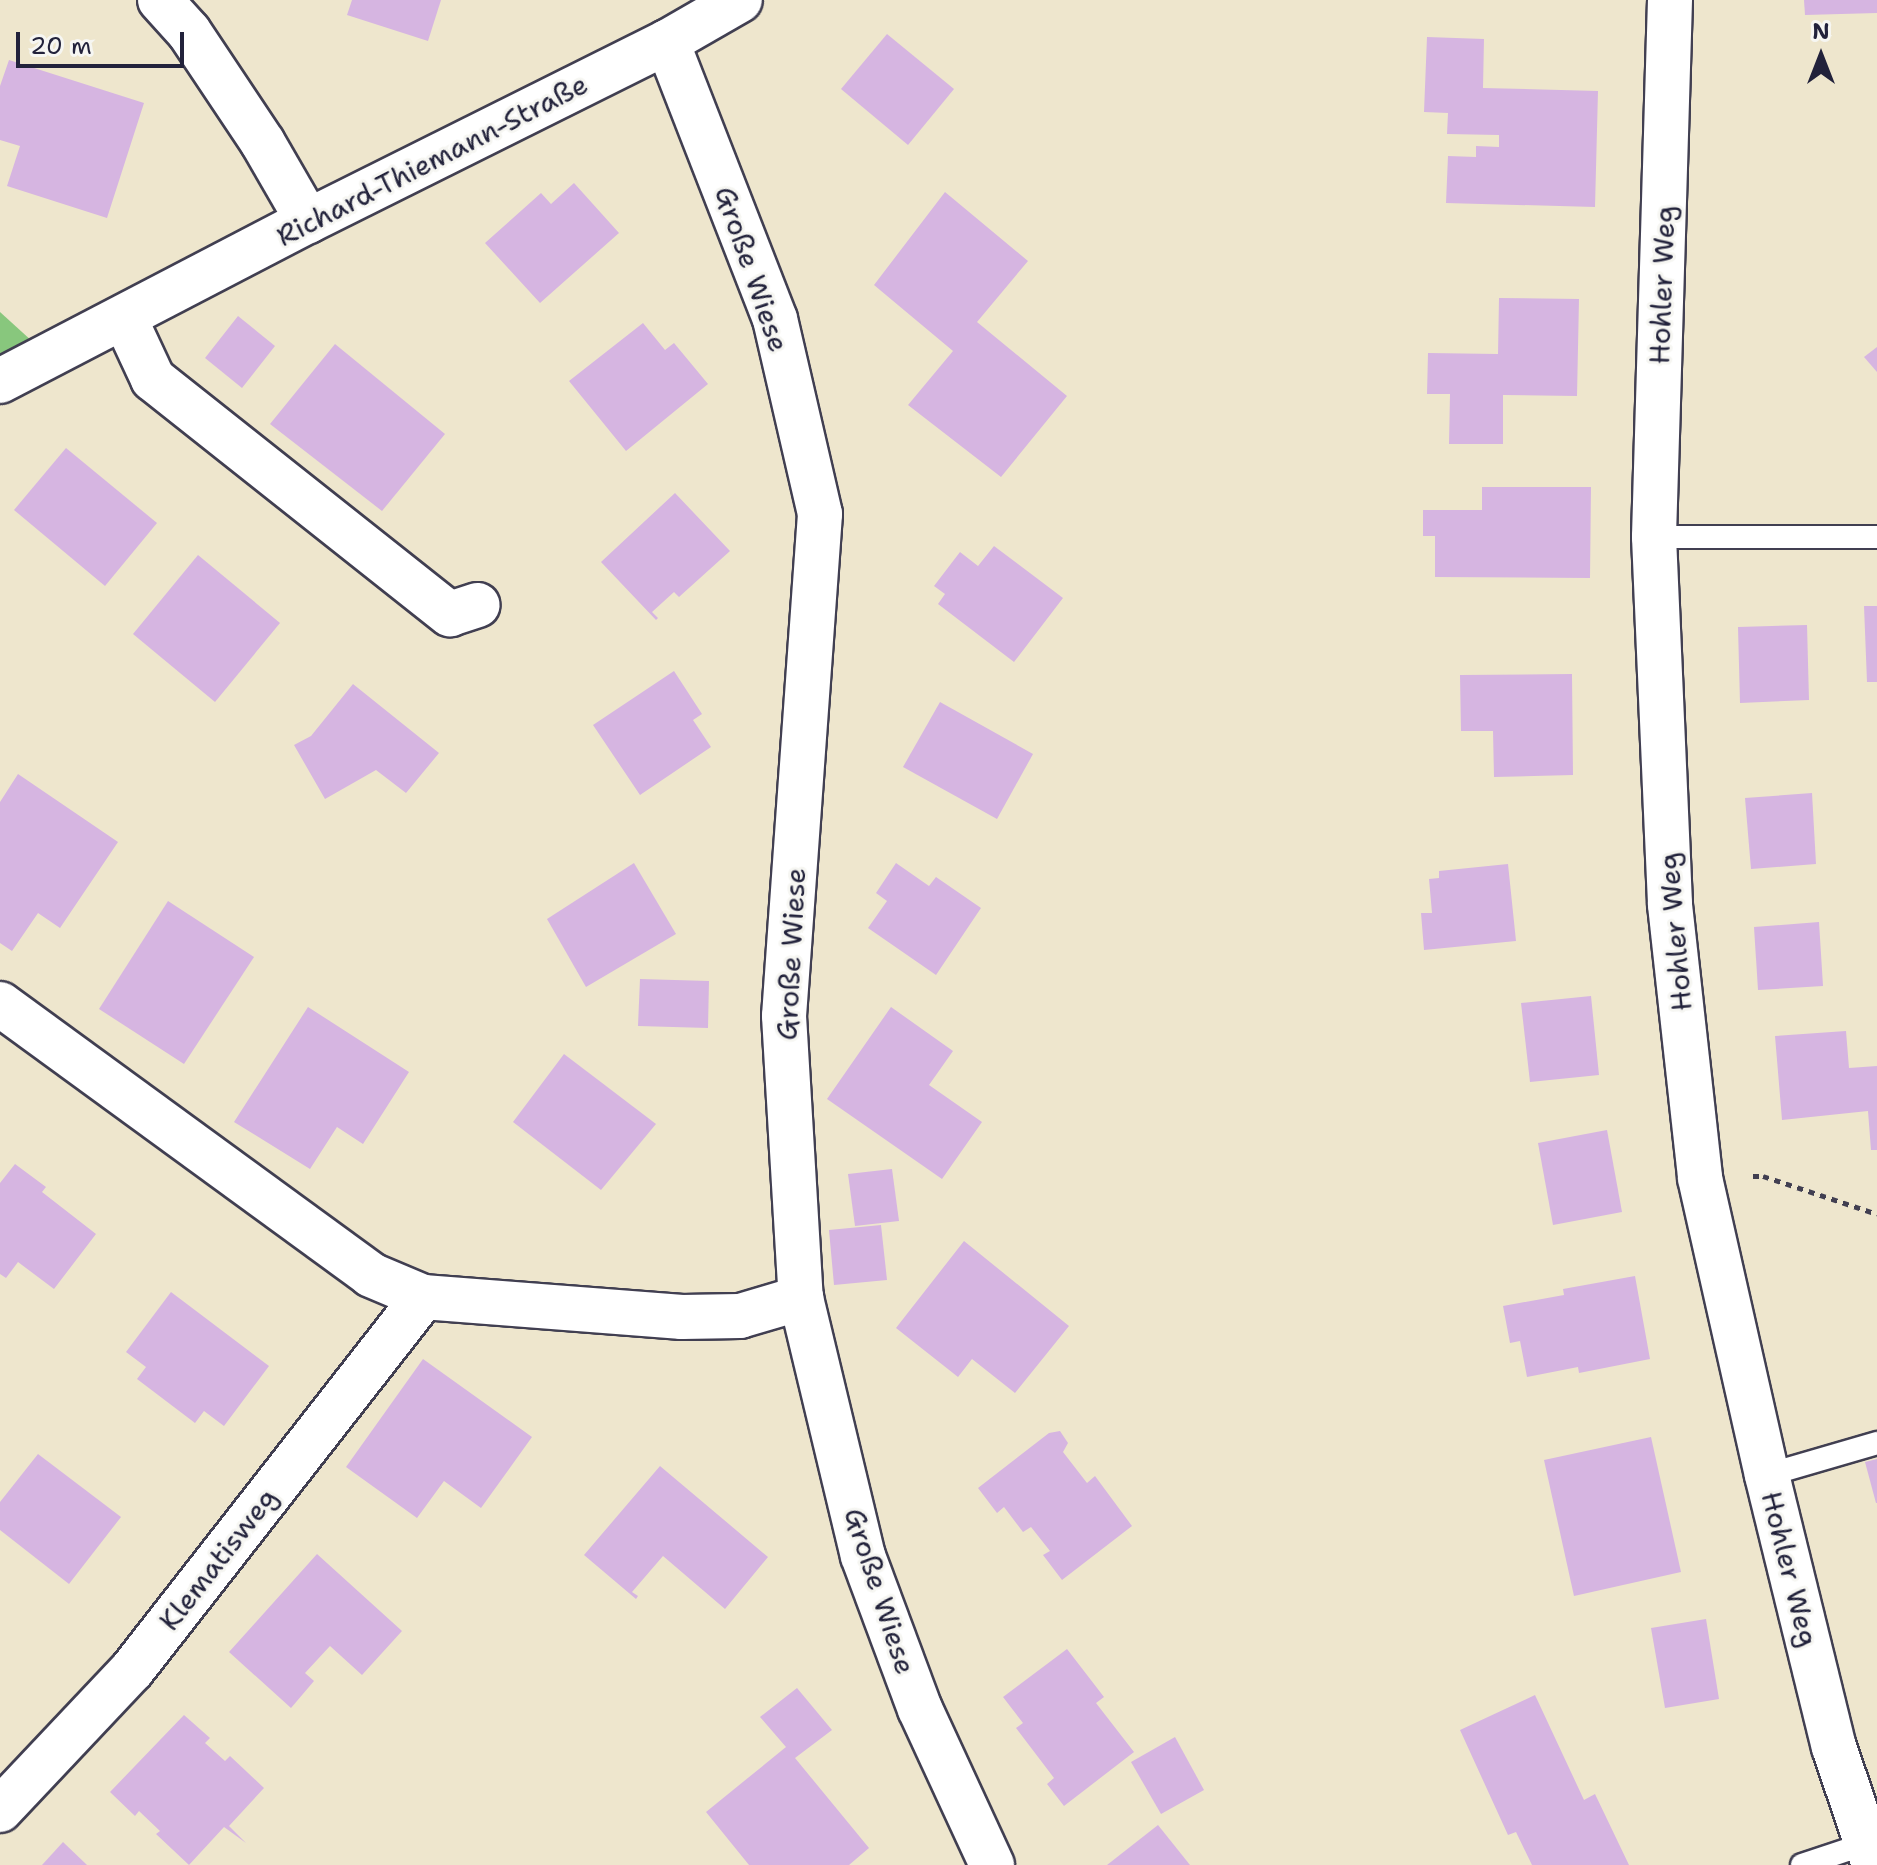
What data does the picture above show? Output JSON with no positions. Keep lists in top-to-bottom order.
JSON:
{
  "streets": {
    "street": [
      "Richard-Thiemann-Straße",
      "Große Wiese",
      "Hohler Weg",
      "Klematisweg"
    ]
  },
  "crossings": [
    ["Richard-Thiemann-Straße", "Große Wiese"]
  ],
  "scale_bar": "20 m",
  "north": "top"
}
